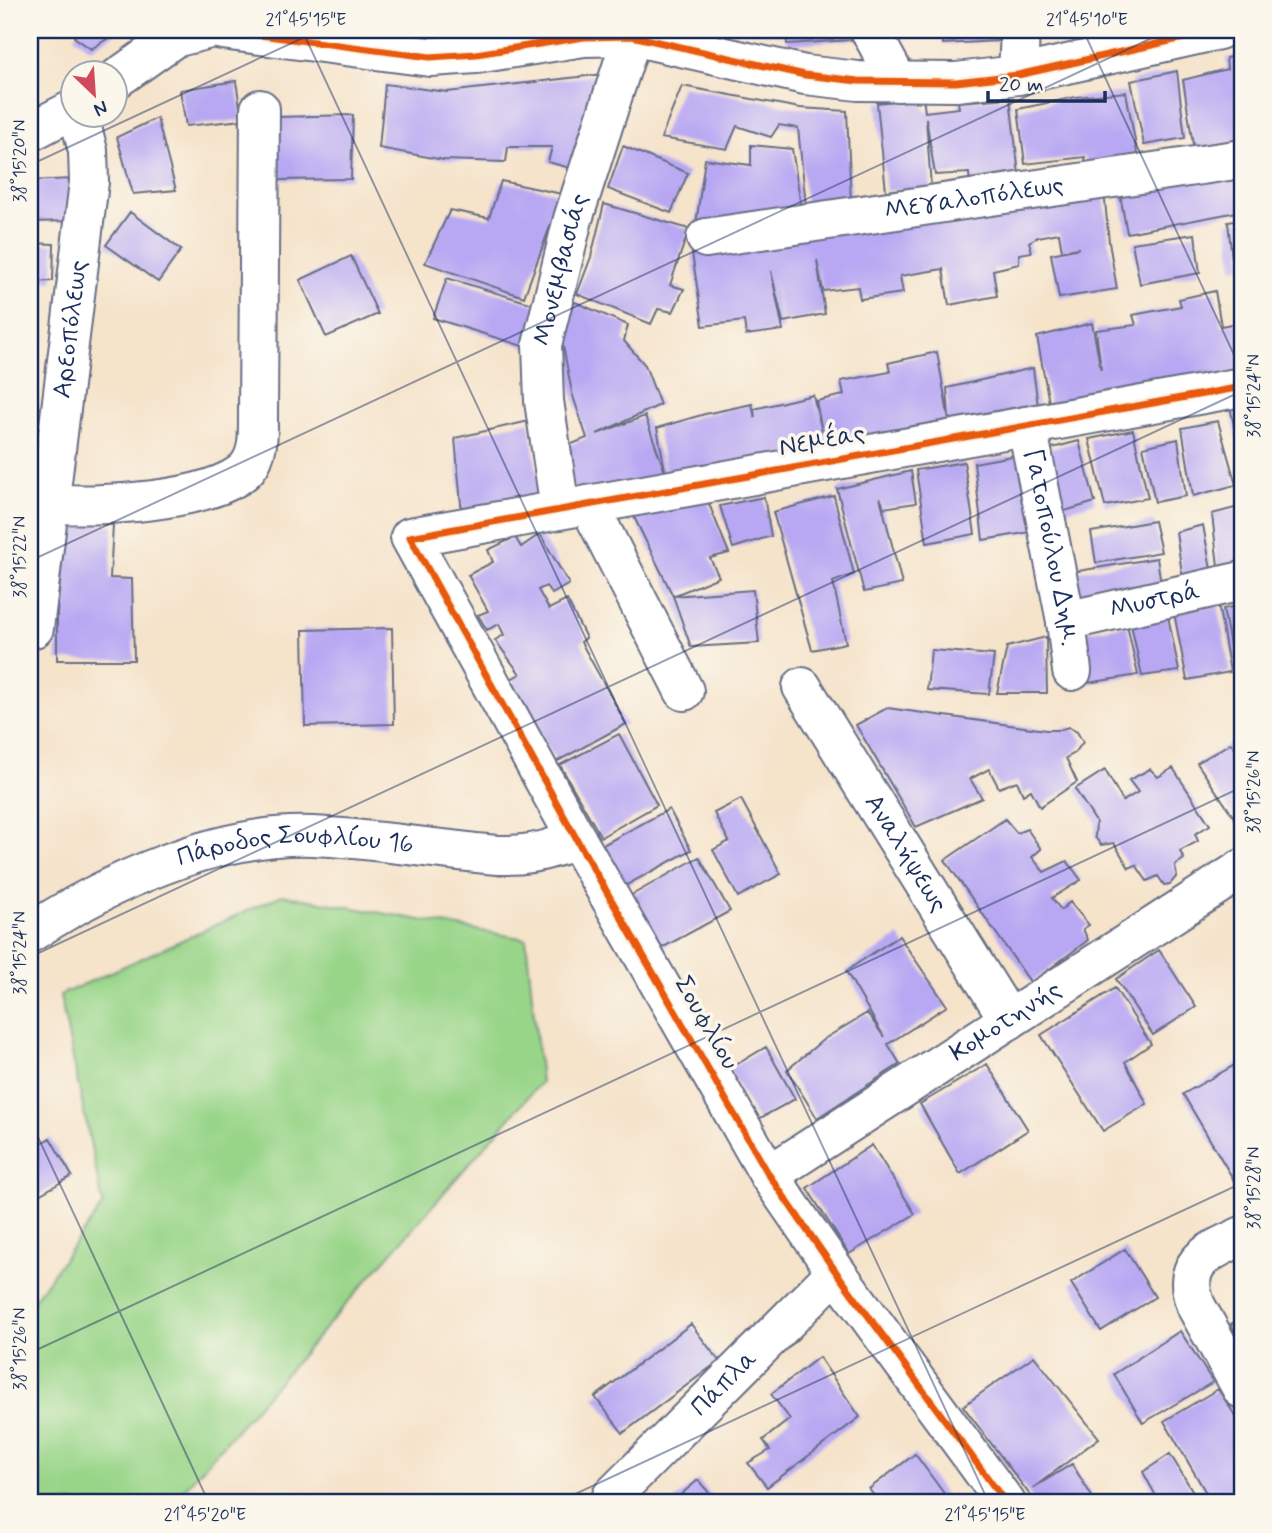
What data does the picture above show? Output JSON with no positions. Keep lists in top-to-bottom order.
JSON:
{
  "streets": {
    "street": [
      "Μεγαλοπόλεως",
      "Μονεμβασιάς",
      "Αρεοπόλεως",
      "Νεμέας",
      "Γατοπούλου Δημ.",
      "Μυστρά",
      "Αναλήψεως",
      "Πάροδος Σουφλίου 16",
      "Κομοτηνής",
      "Σουφλίου",
      "Πάπλα"
    ]
  },
  "crossings": [
    ["Μονεμβασιάς", "Νεμέας"],
    ["Νεμέας", "Γατοπούλου Δημ."],
    ["Νεμέας", "Σουφλίου"],
    ["Γατοπούλου Δημ.", "Μυστρά"],
    ["Αναλήψεως", "Κομοτηνής"],
    ["Πάροδος Σουφλίου 16", "Σουφλίου"],
    ["Κομοτηνής", "Σουφλίου"],
    ["Σουφλίου", "Πάπλα"]
  ],
  "scale_bar": "20 m",
  "north": "bottom right",
  "coordinates": [
    "21°45'15\"E",
    "21°45'10\"E",
    "38°15'20\"N",
    "38°15'24\"N",
    "38°15'22\"N",
    "38°15'26\"N",
    "38°15'28\"N",
    "21°45'20\"E"
  ]
}
